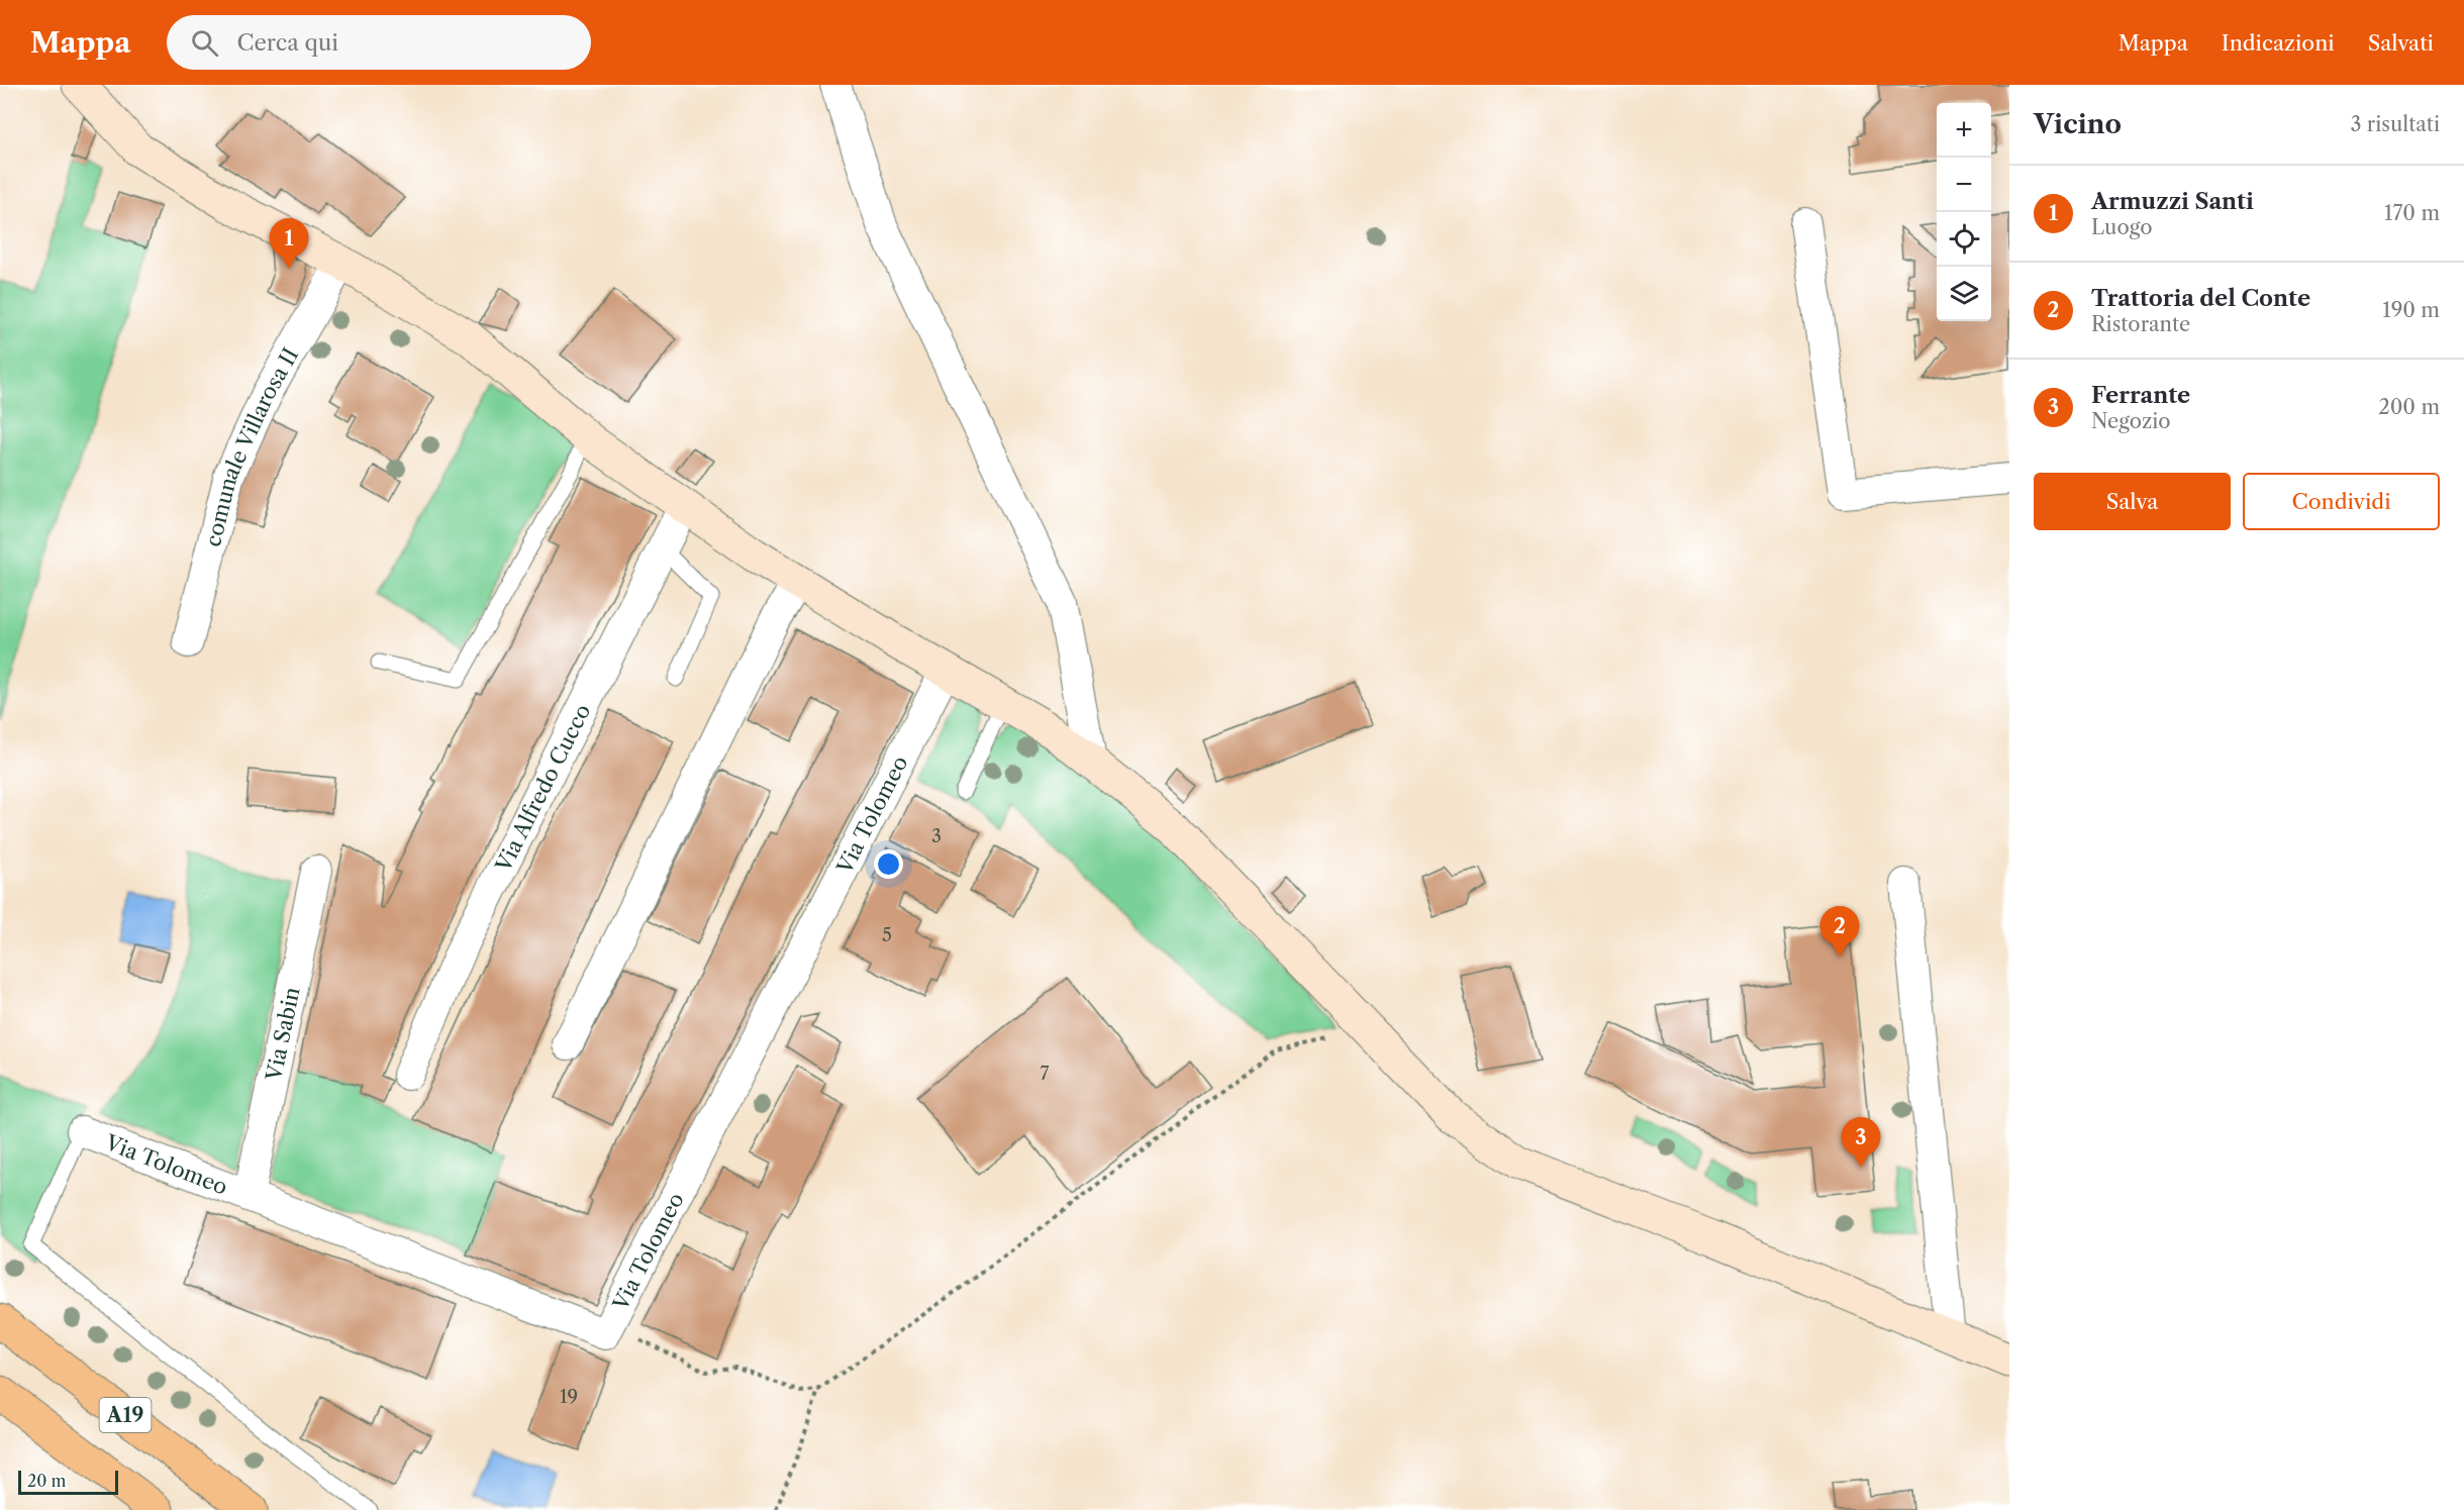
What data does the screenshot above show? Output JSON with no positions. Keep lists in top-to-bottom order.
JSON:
{
  "streets": {
    "highway": ["A19"],
    "street": [
      "comunale Villarosa II",
      "Via Alfredo Cucco",
      "Via Tolomeo",
      "Via Sabin"
    ]
  },
  "crossings": [
    ["Via Tolomeo", "Via Sabin"]
  ],
  "house_numbers": [
    "3",
    "5",
    "7",
    "19"
  ],
  "scale_bar": "20 m",
  "page": {
    "header": "Mappa",
    "search": "Cerca qui",
    "nav": ["Mappa", "Indicazioni", "Salvati"],
    "heading": ["Vicino", "3 risultati"],
    "map_buttons": ["+", "−"],
    "list": [
      {
        "mark": "1",
        "name": "Armuzzi Santi",
        "note": "Luogo",
        "value": "170 m"
      },
      {
        "mark": "2",
        "name": "Trattoria del Conte",
        "note": "Ristorante",
        "value": "190 m"
      },
      {
        "mark": "3",
        "name": "Ferrante",
        "note": "Negozio",
        "value": "200 m"
      }
    ],
    "pins": ["1", "2", "3"],
    "buttons": ["Salva", "Condividi"],
    "scale": "20 m"
  }
}
